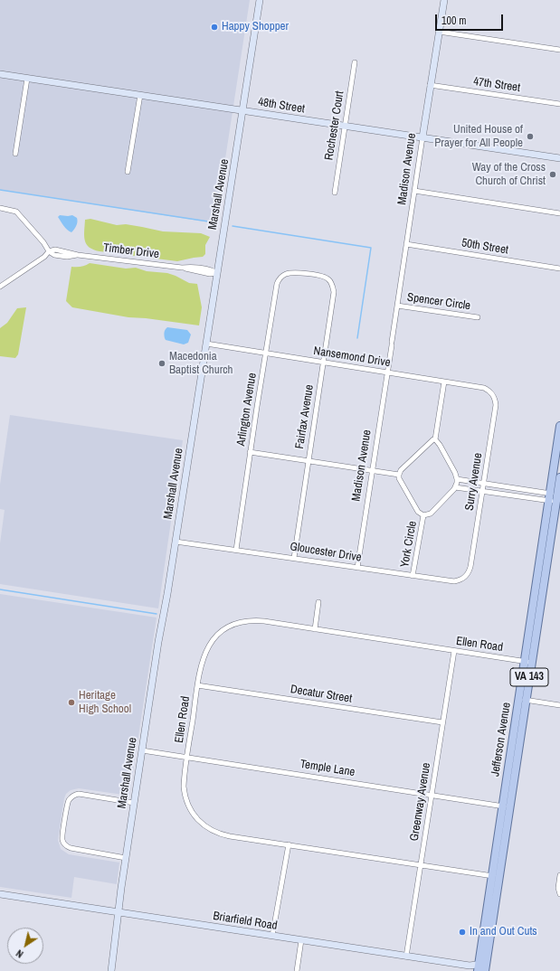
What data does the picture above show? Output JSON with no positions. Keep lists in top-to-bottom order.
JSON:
{
  "streets": {
    "main road": ["VA 143", "Jefferson Avenue"],
    "street": [
      "47th Street",
      "48th Street",
      "Rochester Court",
      "Madison Avenue",
      "Marshall Avenue",
      "50th Street",
      "Timber Drive",
      "Spencer Circle",
      "Nansemond Drive",
      "Arlington Avenue",
      "Fairfax Avenue",
      "Surry Avenue",
      "York Circle",
      "Gloucester Drive",
      "Ellen Road",
      "Decatur Street",
      "Temple Lane",
      "Greenway Avenue",
      "Briarfield Road"
    ]
  },
  "crossings": [
    ["47th Street", "Madison Avenue"],
    ["48th Street", "Rochester Court"],
    ["48th Street", "Madison Avenue"],
    ["48th Street", "Marshall Avenue"],
    ["Madison Avenue", "50th Street"],
    ["Madison Avenue", "Spencer Circle"],
    ["Madison Avenue", "Nansemond Drive"],
    ["Madison Avenue", "Gloucester Drive"],
    ["Marshall Avenue", "Timber Drive"],
    ["Marshall Avenue", "Nansemond Drive"],
    ["Marshall Avenue", "Gloucester Drive"],
    ["Marshall Avenue", "Temple Lane"],
    ["Marshall Avenue", "Briarfield Road"],
    ["Nansemond Drive", "Arlington Avenue"],
    ["Nansemond Drive", "Fairfax Avenue"],
    ["Nansemond Drive", "Surry Avenue"],
    ["Arlington Avenue", "Fairfax Avenue"],
    ["Arlington Avenue", "Gloucester Drive"],
    ["Fairfax Avenue", "Gloucester Drive"],
    ["Surry Avenue", "Gloucester Drive"],
    ["York Circle", "Gloucester Drive"],
    ["Ellen Road", "Decatur Street"],
    ["Ellen Road", "Jefferson Avenue"],
    ["Ellen Road", "Temple Lane"],
    ["Ellen Road", "Greenway Avenue"],
    ["Decatur Street", "Greenway Avenue"],
    ["Jefferson Avenue", "Temple Lane"],
    ["Jefferson Avenue", "Briarfield Road"],
    ["Temple Lane", "Greenway Avenue"],
    ["Greenway Avenue", "Briarfield Road"]
  ],
  "places": [
    "Happy Shopper",
    "United House of Prayer for All People",
    "Way of the Cross Church of Christ",
    "Macedonia Baptist Church",
    "Heritage High School",
    "In and Out Cuts"
  ],
  "scale_bar": "100 m",
  "north": "bottom left"
}
